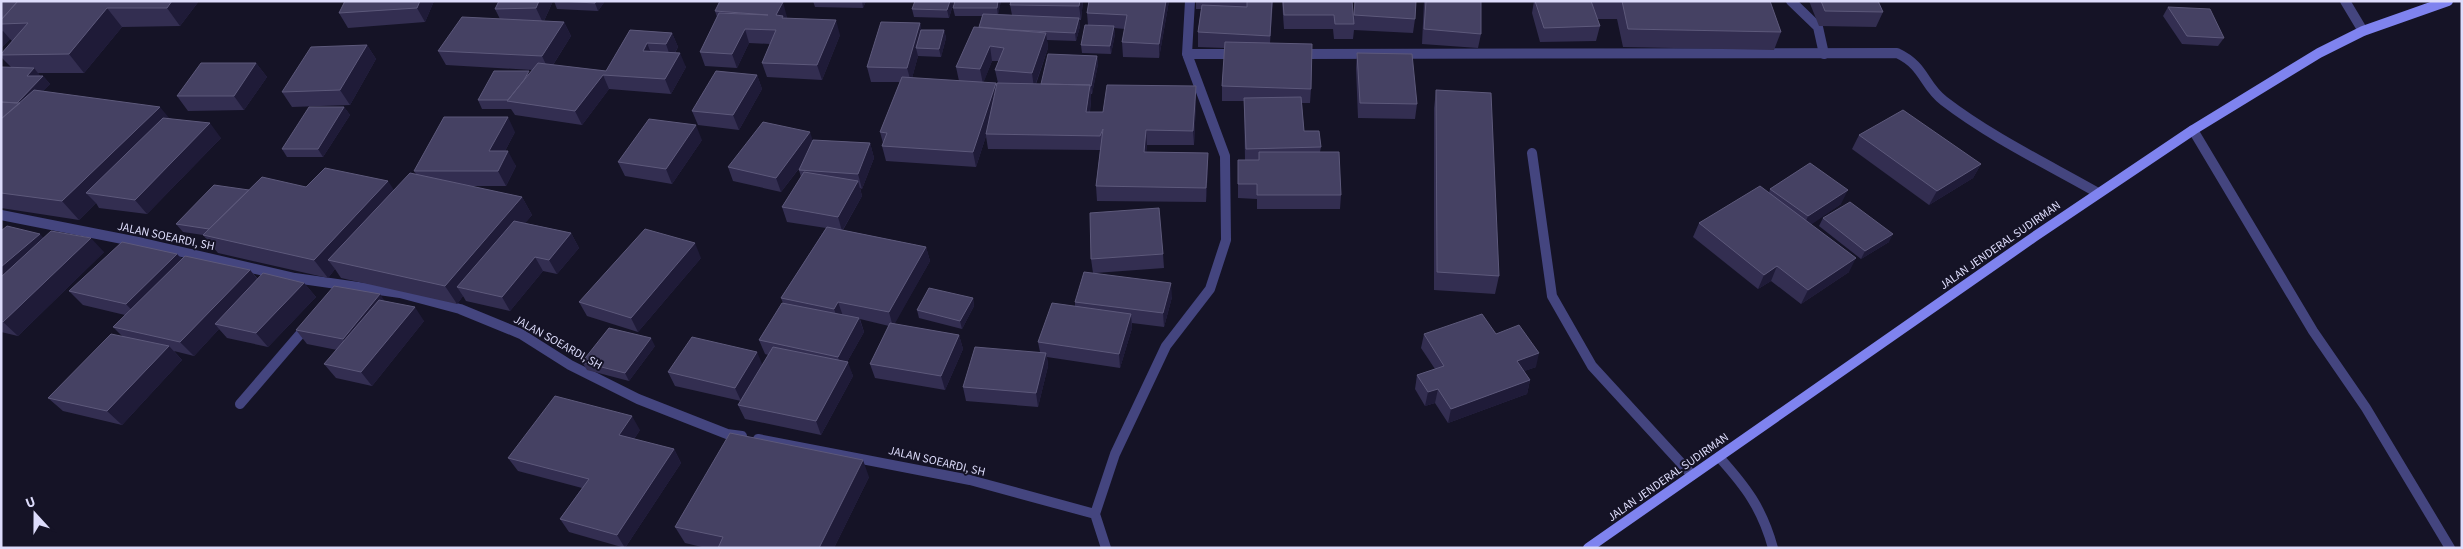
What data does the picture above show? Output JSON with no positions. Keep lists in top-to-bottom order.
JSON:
{
  "streets": {
    "main road": ["JALAN JENDERAL SUDIRMAN"],
    "street": ["JALAN SOEARDI, SH"]
  },
  "north": "top"
}
